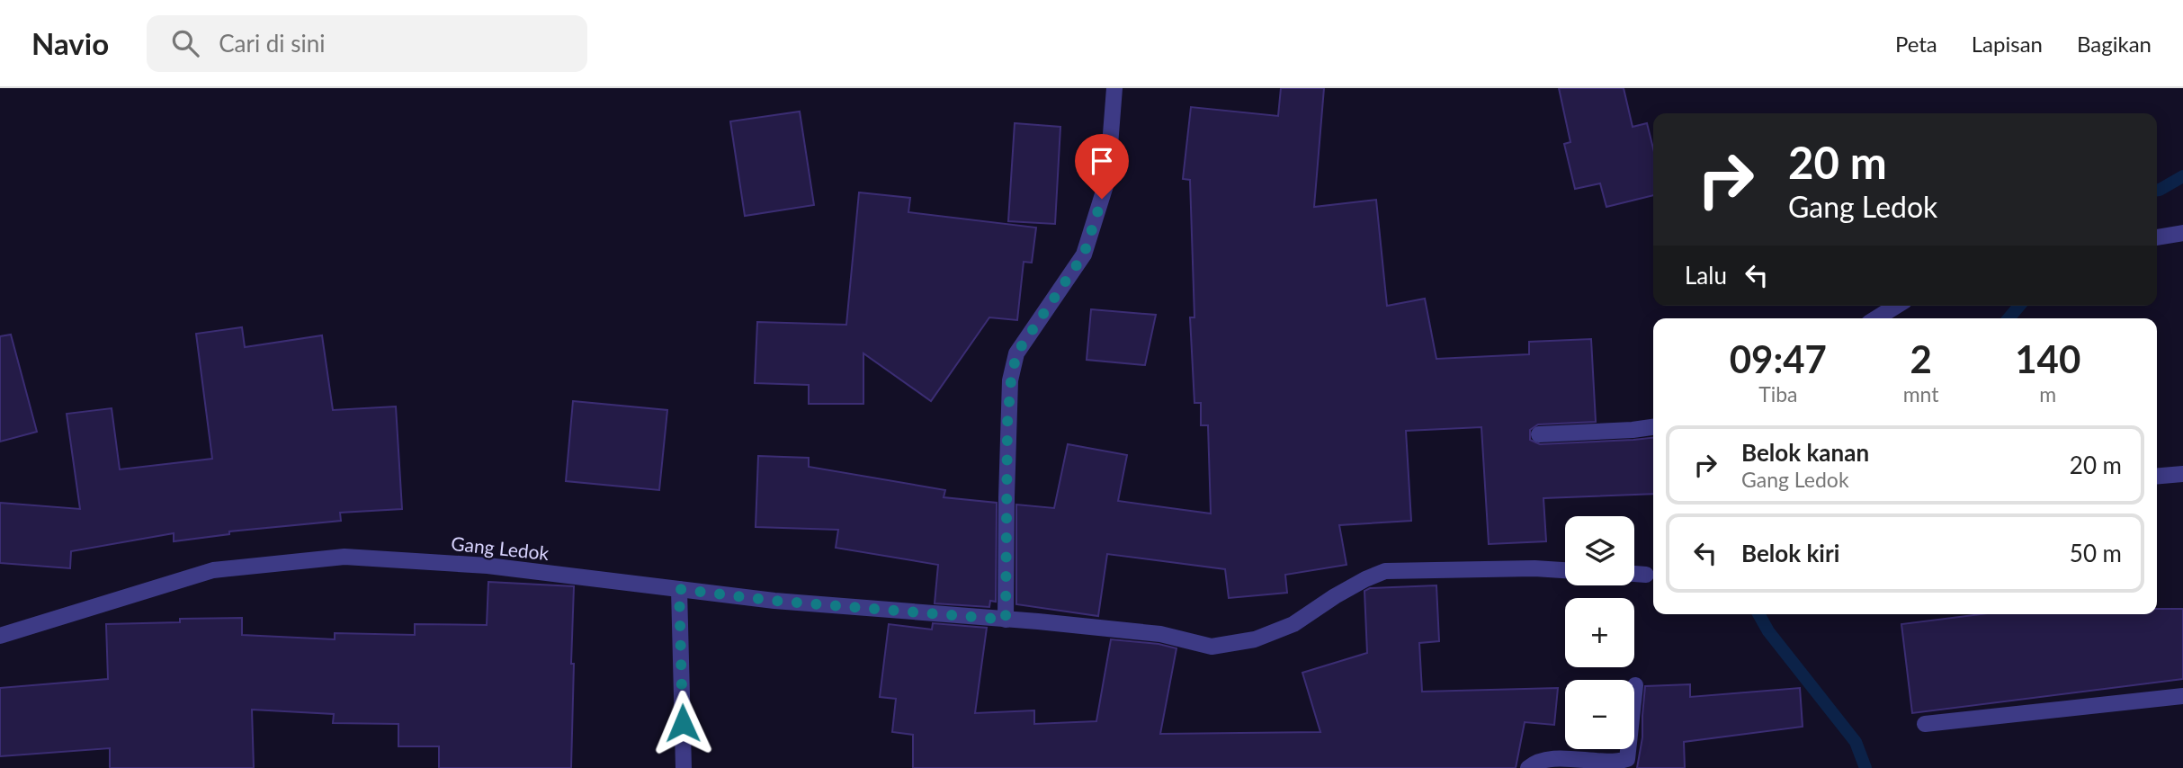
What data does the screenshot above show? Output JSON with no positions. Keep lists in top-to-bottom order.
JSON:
{
  "streets": {
    "street": ["Gang Ledok"]
  },
  "page": {
    "header": "Navio",
    "search": "Cari di sini",
    "nav": ["Peta", "Lapisan", "Bagikan"],
    "turn": ["20 m", "Gang Ledok"],
    "then": "Lalu",
    "eta": [
      "09:47",
      "Tiba",
      "2",
      "mnt",
      "140",
      "m"
    ],
    "list": [
      {
        "name": "Belok kanan",
        "note": "Gang Ledok",
        "value": "20 m"
      },
      {
        "name": "Belok kiri",
        "value": "50 m"
      }
    ],
    "map_buttons": ["+", "−"]
  }
}
